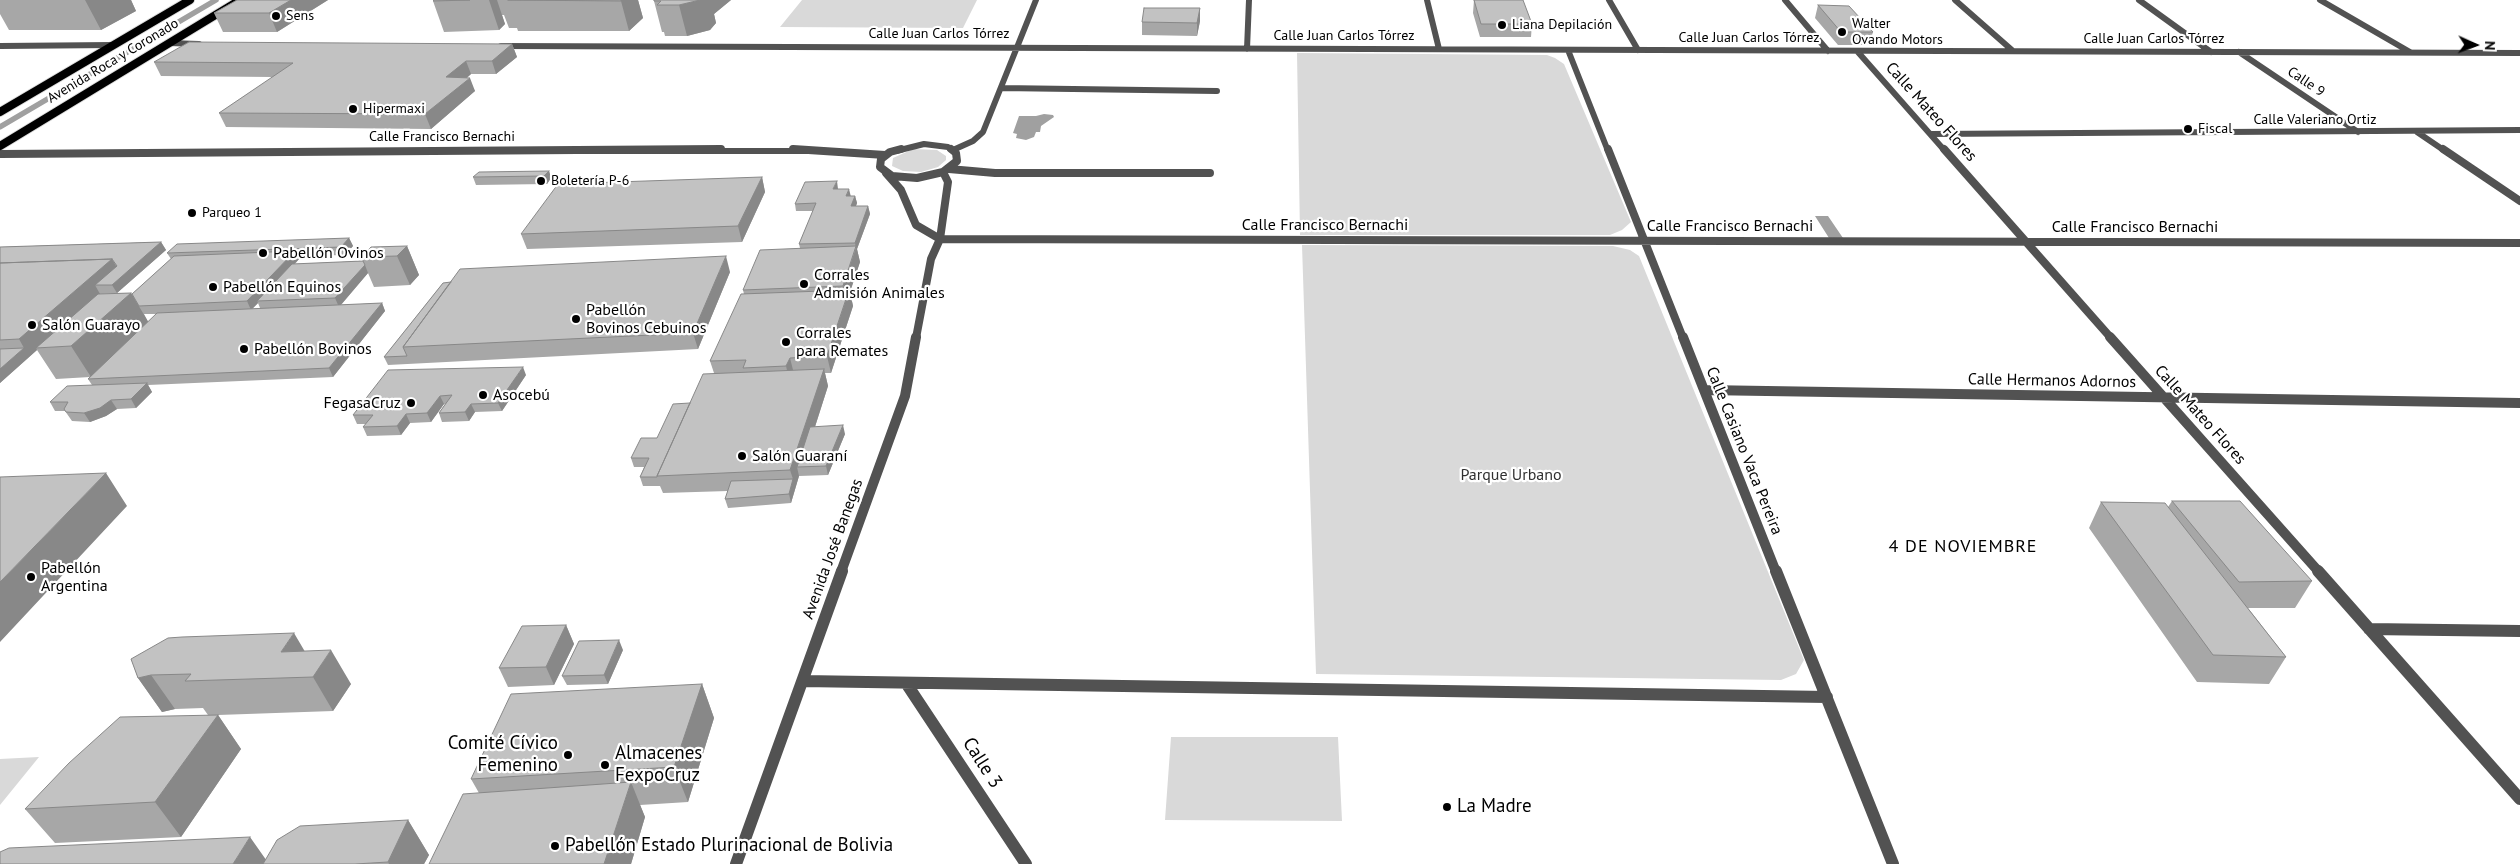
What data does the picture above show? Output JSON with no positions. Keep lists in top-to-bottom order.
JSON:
{
  "streets": {
    "main road": ["Avenida Roca y Coronado"],
    "street": [
      "Calle Juan Carlos Tórrez",
      "Calle 9",
      "Calle Mateo Flores",
      "Calle Valeriano Ortiz",
      "Calle Francisco Bernachi",
      "Calle Hermanos Adornos",
      "Calle Casiano Vaca Pereira",
      "Avenida José Banegas",
      "Calle 3"
    ]
  },
  "crossings": [
    ["Calle Juan Carlos Tórrez", "Calle 9"],
    ["Calle Juan Carlos Tórrez", "Calle Mateo Flores"],
    ["Calle Juan Carlos Tórrez", "Calle Casiano Vaca Pereira"],
    ["Calle 9", "Calle Valeriano Ortiz"],
    ["Calle Mateo Flores", "Calle Valeriano Ortiz"],
    ["Calle Mateo Flores", "Calle Francisco Bernachi"],
    ["Calle Mateo Flores", "Calle Hermanos Adornos"],
    ["Calle Francisco Bernachi", "Calle Casiano Vaca Pereira"],
    ["Calle Francisco Bernachi", "Avenida José Banegas"],
    ["Calle Hermanos Adornos", "Calle Casiano Vaca Pereira"]
  ],
  "districts": ["4 DE NOVIEMBRE"],
  "parks": ["Parque Urbano"],
  "places": [
    "Sens",
    "Liana Depilación",
    "Walter Ovando Motors",
    "Hipermaxi",
    "Fiscal",
    "Boletería P-6",
    "Parqueo 1",
    "Pabellón Ovinos",
    "Corrales Admisión Animales",
    "Pabellón Equinos",
    "Pabellón Bovinos Cebuinos",
    "Salón Guarayo",
    "Corrales para Remates",
    "Pabellón Bovinos",
    "Asocebú",
    "FegasaCruz",
    "Salón Guaraní",
    "Pabellón Argentina",
    "Comité Cívico Femenino",
    "Almacenes FexpoCruz",
    "La Madre",
    "Pabellón Estado Plurinacional de Bolivia"
  ],
  "north": "right"
}
